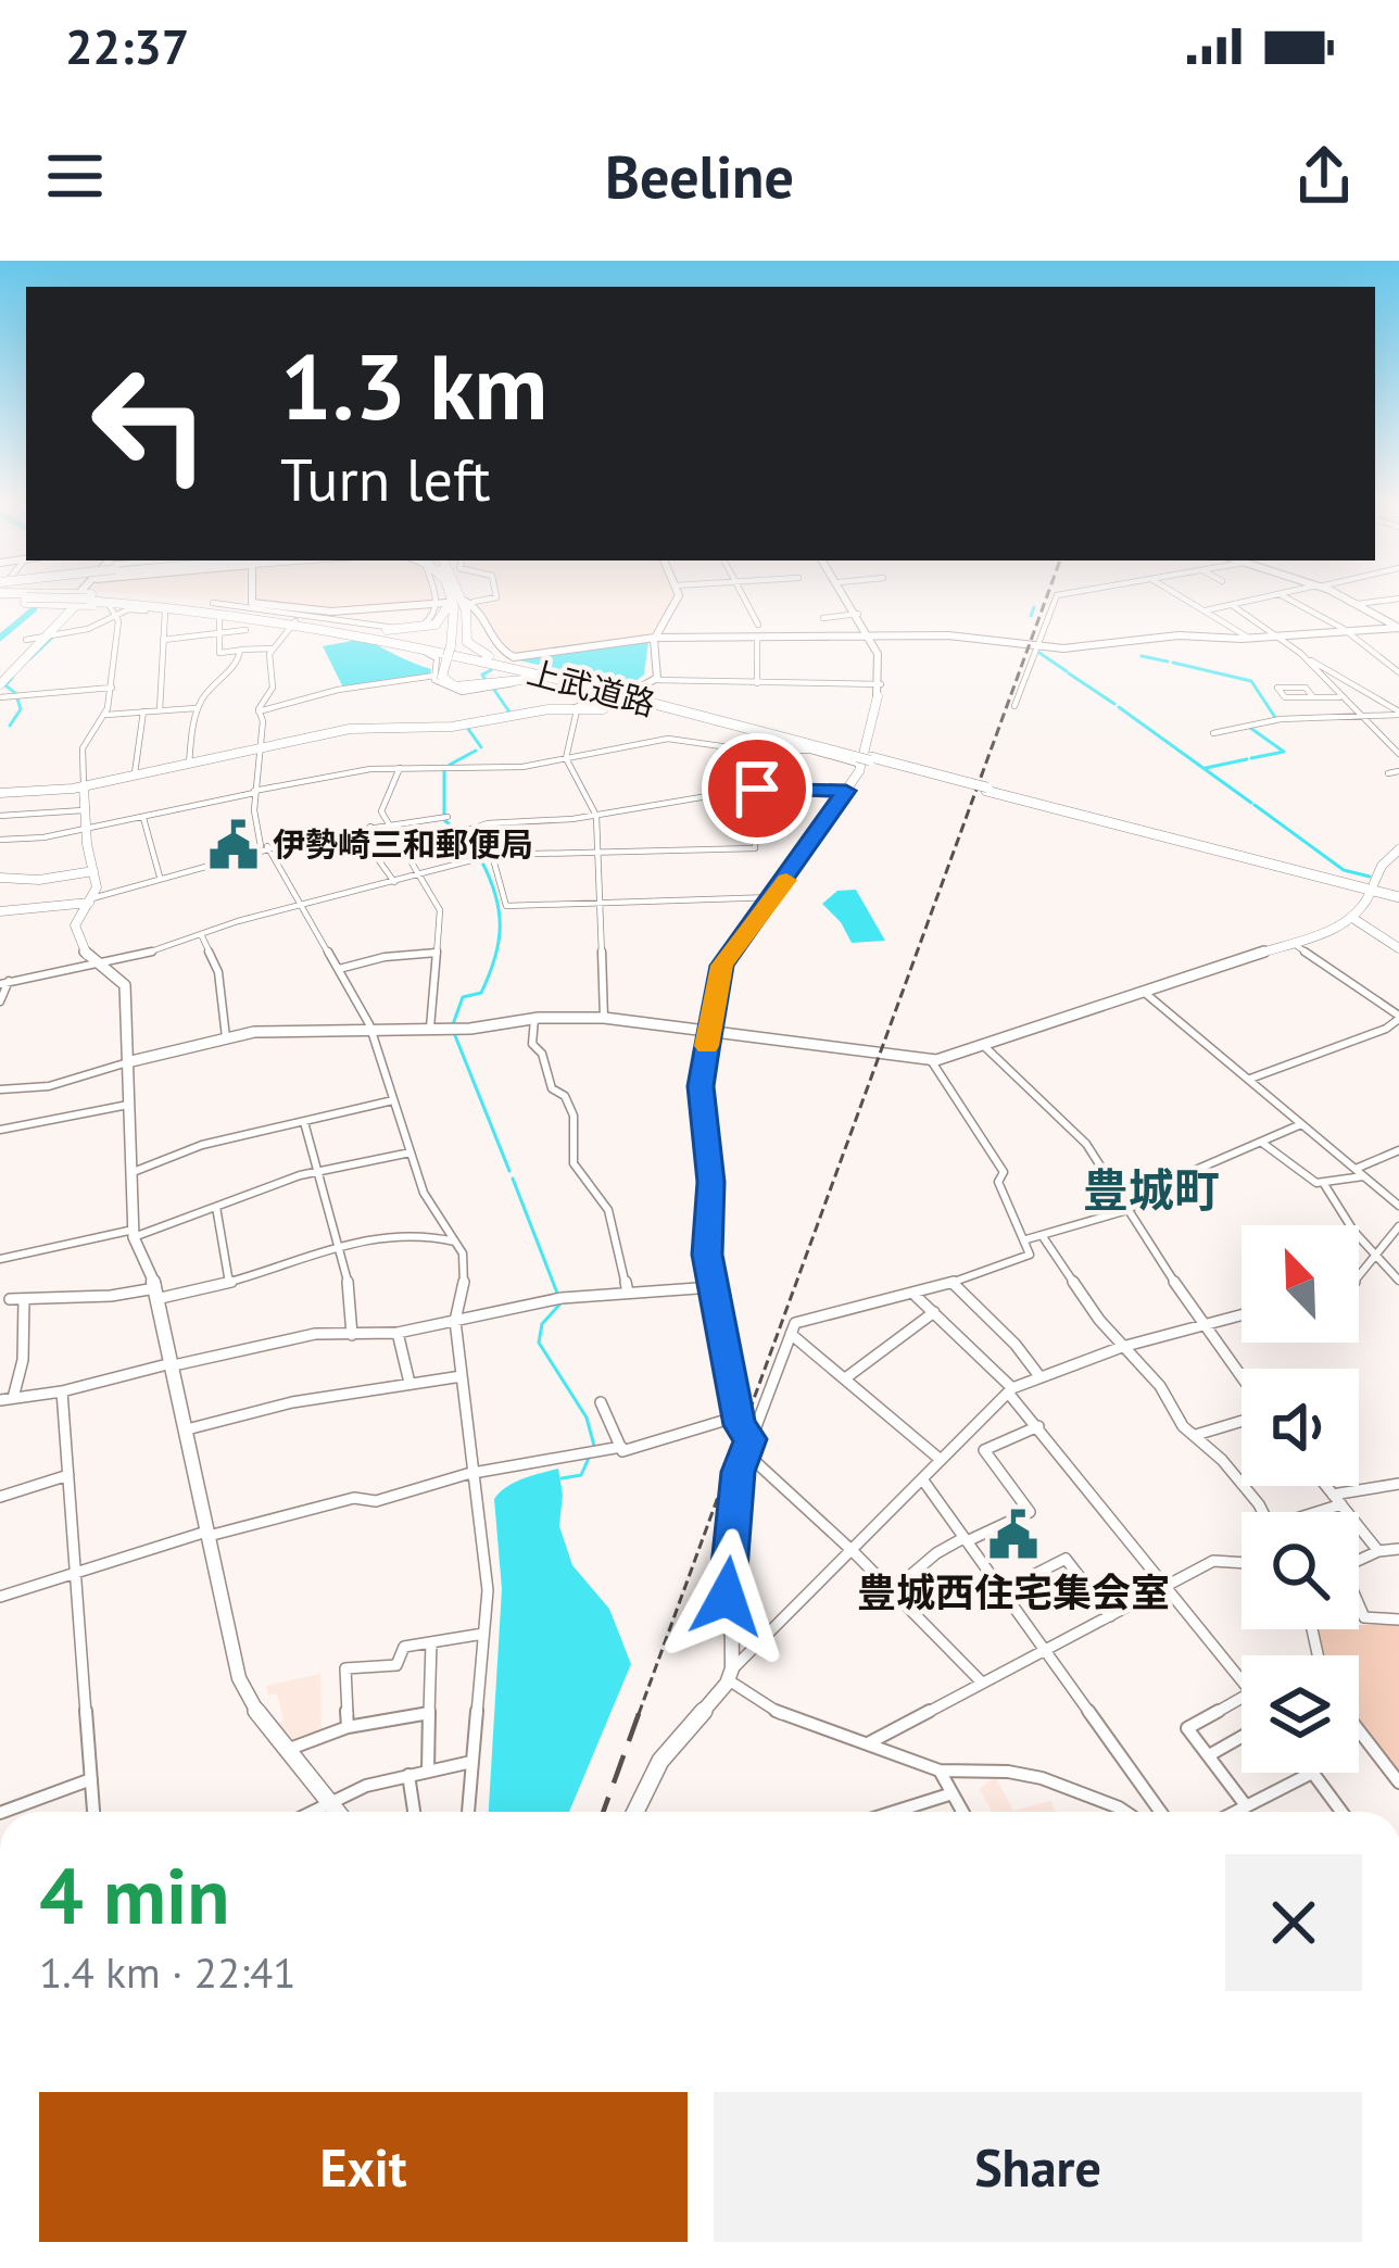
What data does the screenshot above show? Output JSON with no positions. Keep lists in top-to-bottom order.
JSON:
{
  "streets": {
    "highway": ["上武道路"]
  },
  "districts": ["豊城町"],
  "places": {
    "public building": ["伊勢崎三和郵便局", "豊城西住宅集会室"]
  },
  "north": "top left",
  "page": {
    "status": "22:37",
    "header": "Beeline",
    "turn": ["1.3 km", "Turn left"],
    "heading": ["4 min", "1.4 km · 22:41"],
    "buttons": ["Exit", "Share"]
  }
}
